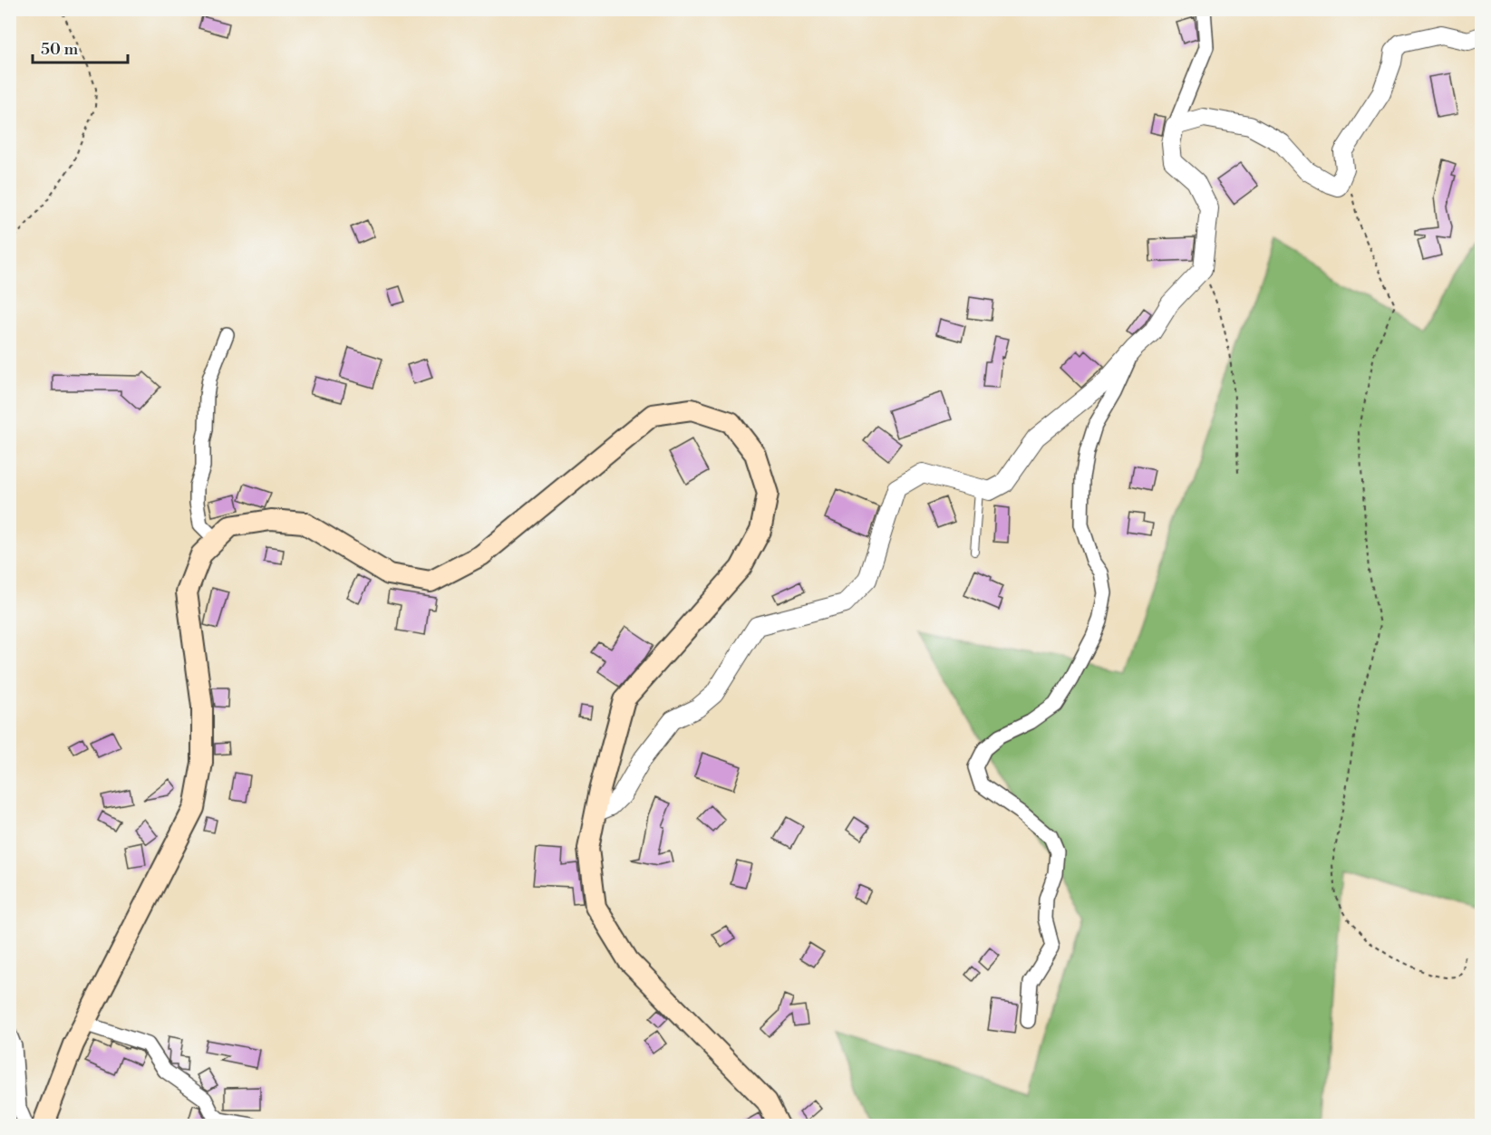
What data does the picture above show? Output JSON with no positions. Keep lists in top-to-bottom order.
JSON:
{
  "scale_bar": "50 m"
}
